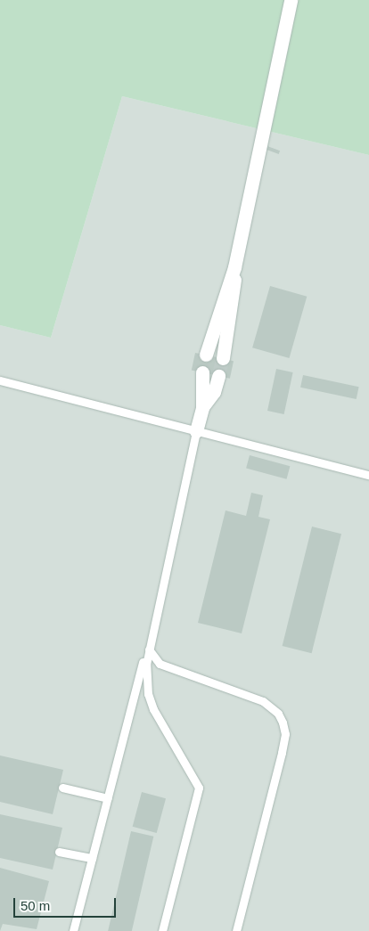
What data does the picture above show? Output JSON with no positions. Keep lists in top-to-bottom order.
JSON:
{
  "scale_bar": "50 m"
}
